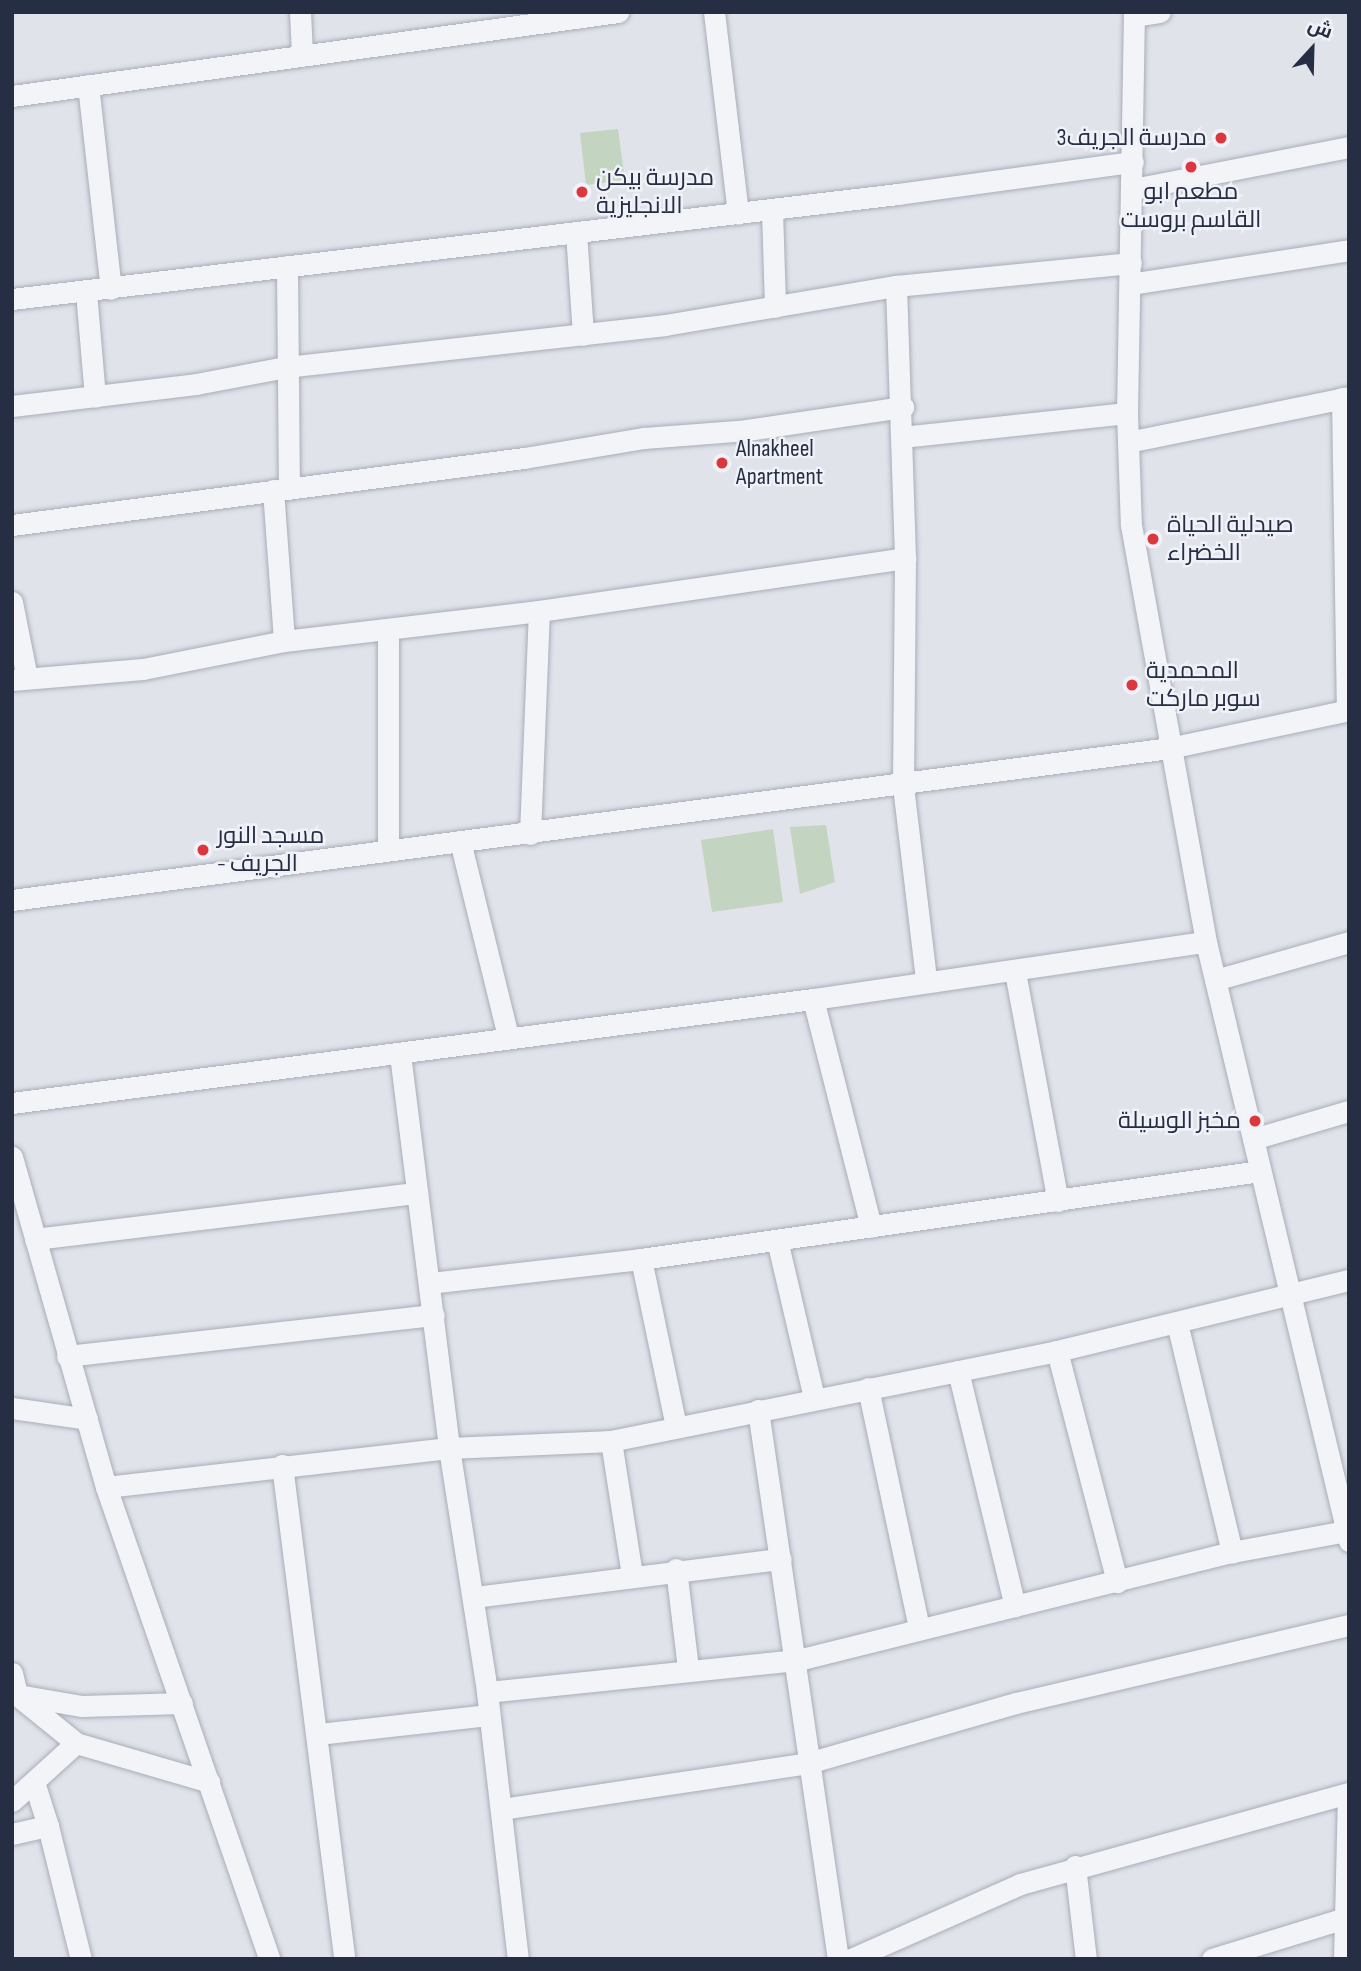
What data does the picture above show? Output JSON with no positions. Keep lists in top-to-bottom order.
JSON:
{
  "places": [
    "مدرسة الجريف3",
    "مطعم ابو القاسم بروست",
    "مدرسة بيكن الانجليزية",
    "Alnakheel Apartment",
    "صيدلية الحياة الخضراء",
    "المحمدية سوبر ماركت",
    "مسجد النور - الجريف",
    "مخبز الوسيلة"
  ],
  "north": "top"
}
